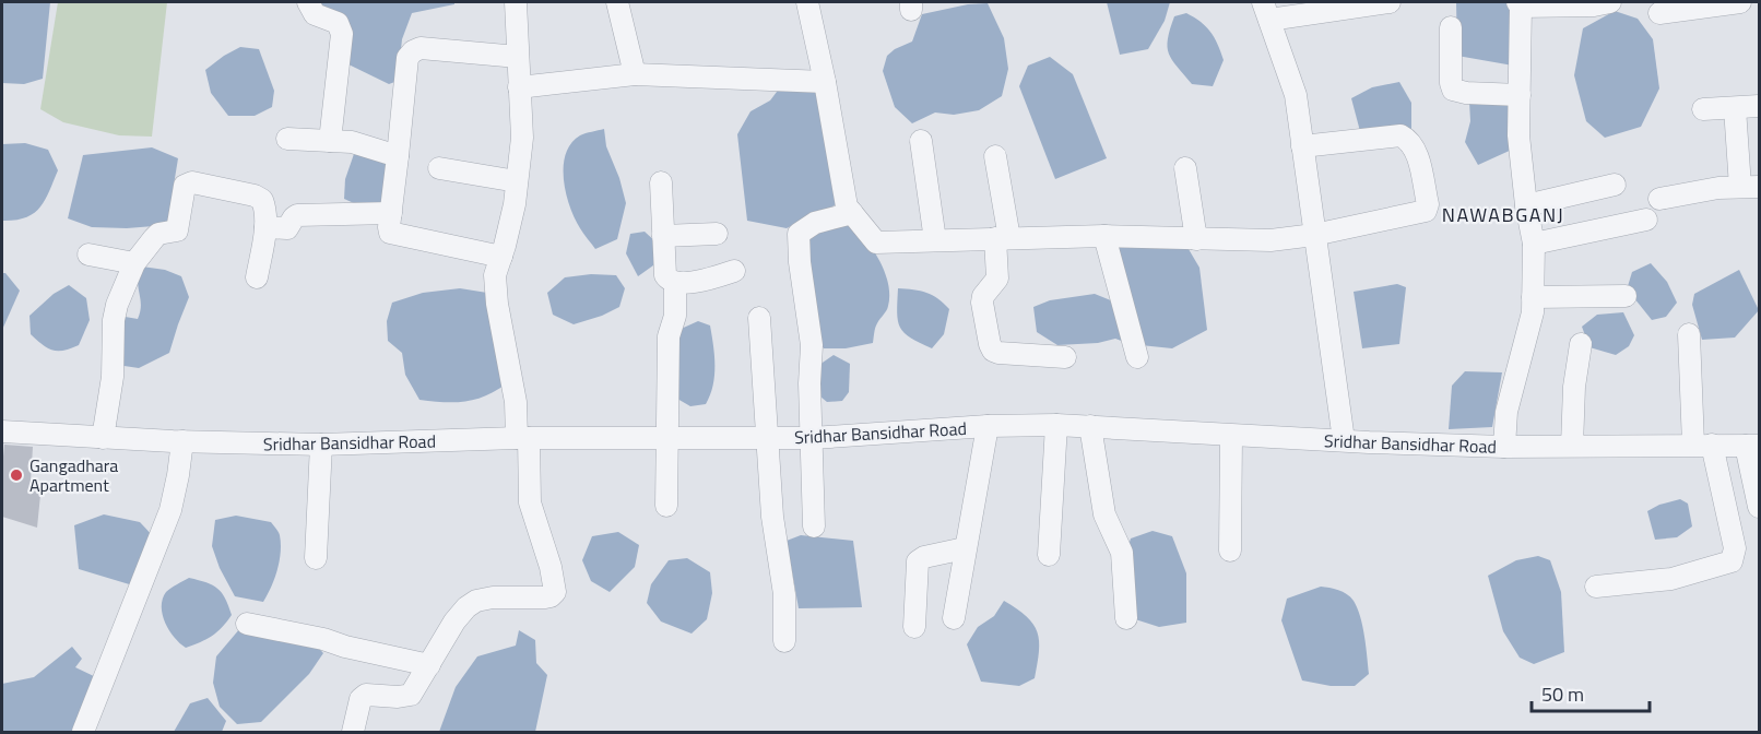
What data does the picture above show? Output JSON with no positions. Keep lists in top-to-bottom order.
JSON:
{
  "streets": {
    "street": ["Sridhar Bansidhar Road"]
  },
  "districts": ["NAWABGANJ"],
  "places": ["Gangadhara Apartment"],
  "scale_bar": "50 m"
}
